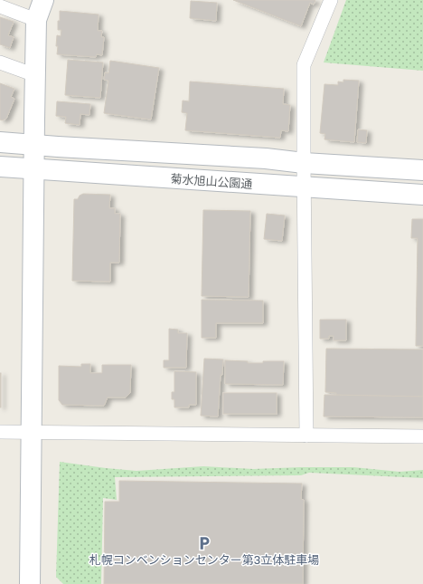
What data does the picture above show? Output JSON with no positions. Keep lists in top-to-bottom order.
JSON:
{
  "streets": {
    "street": ["菊水旭山公園通"]
  },
  "places": {
    "parking": ["札幌コンベンションセンター第3立体駐車場"]
  }
}
